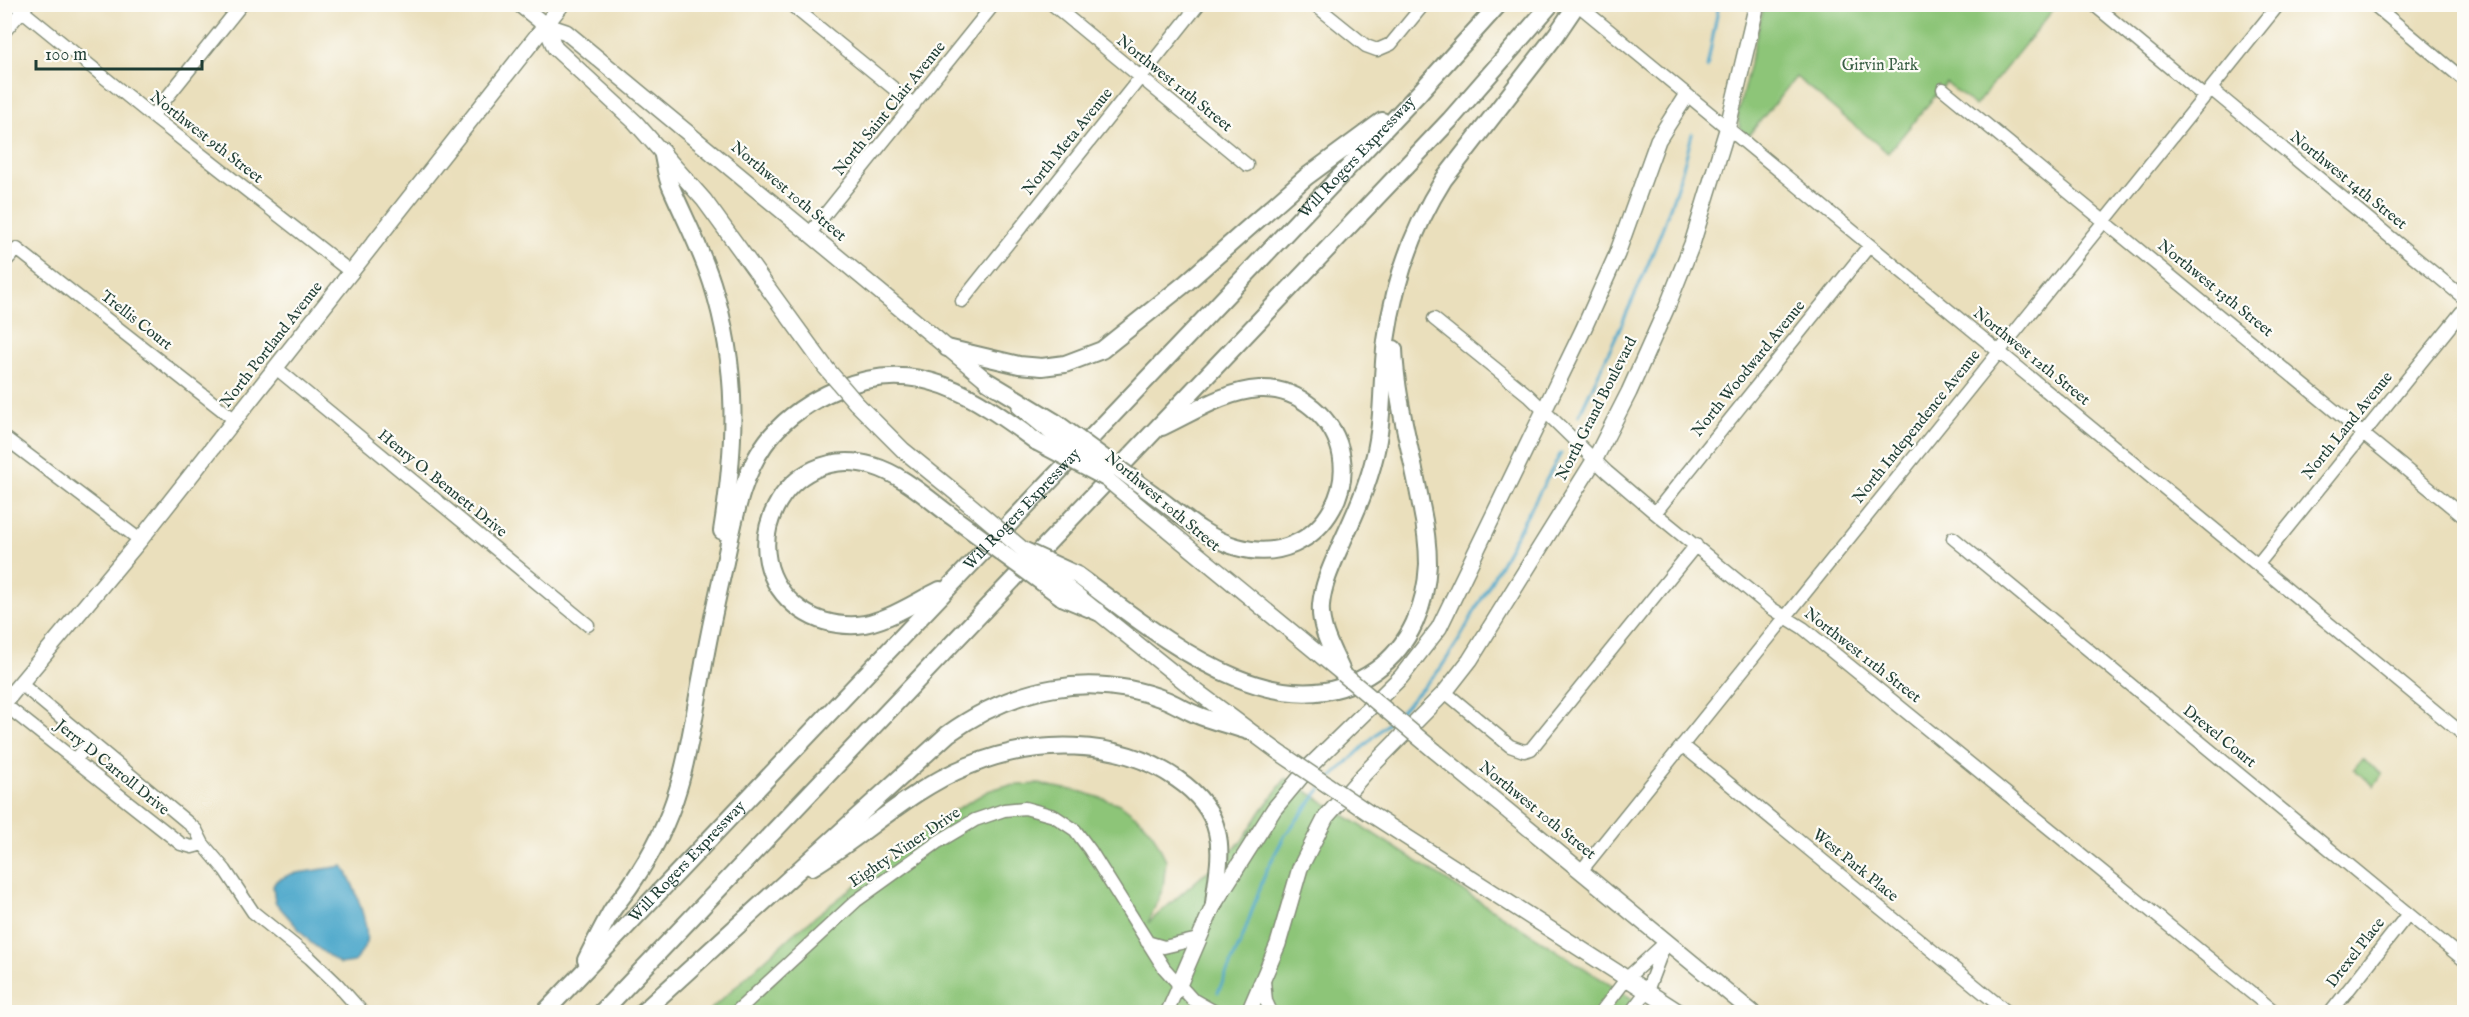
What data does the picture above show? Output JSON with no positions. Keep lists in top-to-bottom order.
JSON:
{
  "streets": {
    "highway": ["Will Rogers Expressway"],
    "main road": ["Northwest 10th Street", "North Portland Avenue", "North Grand Boulevard"],
    "street": [
      "Northwest 11th Street",
      "North Saint Clair Avenue",
      "Northwest 9th Street",
      "North Meta Avenue",
      "Northwest 14th Street",
      "Northwest 13th Street",
      "Trellis Court",
      "Northwest 12th Street",
      "North Woodward Avenue",
      "North Land Avenue",
      "North Independence Avenue",
      "Henry O. Bennett Drive",
      "Drexel Court",
      "Jerry D Carroll Drive",
      "Eighty Niner Drive",
      "West Park Place",
      "Drexel Place"
    ]
  },
  "crossings": [
    ["Northwest 11th Street", "North Meta Avenue"],
    ["Northwest 11th Street", "North Woodward Avenue"],
    ["Northwest 11th Street", "North Grand Boulevard"],
    ["Northwest 11th Street", "North Independence Avenue"],
    ["North Saint Clair Avenue", "Northwest 10th Street"],
    ["Northwest 9th Street", "North Portland Avenue"],
    ["Northwest 14th Street", "North Independence Avenue"],
    ["Northwest 10th Street", "North Portland Avenue"],
    ["Northwest 10th Street", "North Independence Avenue"],
    ["Northwest 13th Street", "North Land Avenue"],
    ["Northwest 13th Street", "North Independence Avenue"],
    ["Trellis Court", "North Portland Avenue"],
    ["North Portland Avenue", "Henry O. Bennett Drive"],
    ["North Portland Avenue", "Jerry D Carroll Drive"],
    ["Northwest 12th Street", "North Woodward Avenue"],
    ["Northwest 12th Street", "North Grand Boulevard"],
    ["Northwest 12th Street", "North Land Avenue"],
    ["Northwest 12th Street", "North Independence Avenue"],
    ["North Independence Avenue", "West Park Place"],
    ["Drexel Court", "Drexel Place"]
  ],
  "parks": ["Girvin Park"],
  "scale_bar": "100 m"
}
